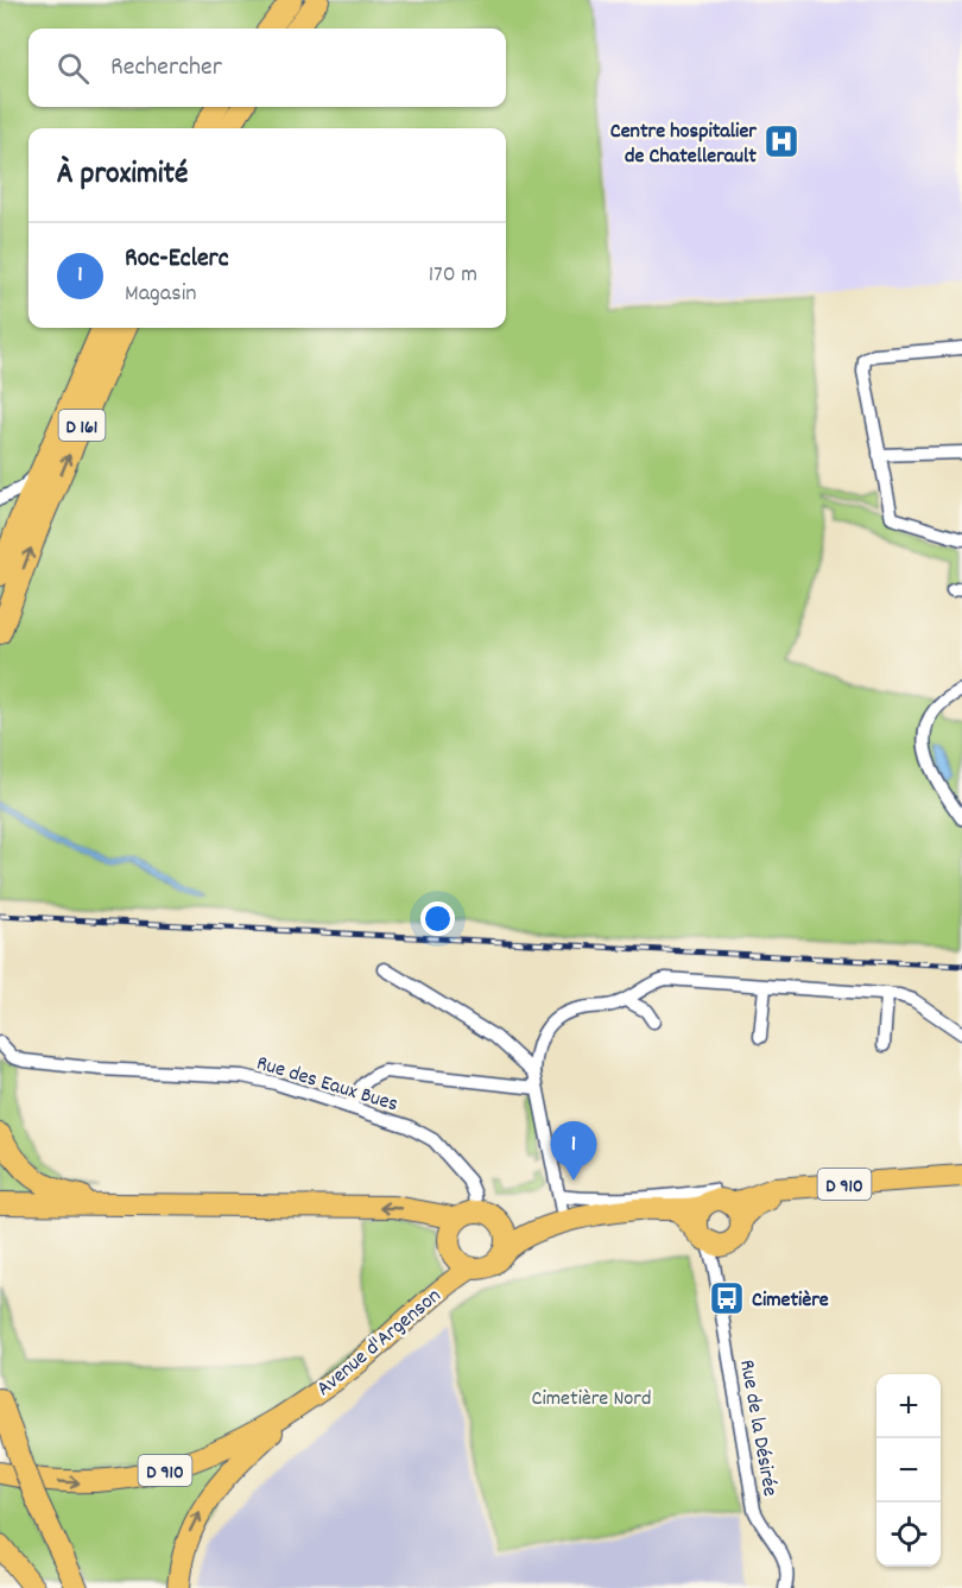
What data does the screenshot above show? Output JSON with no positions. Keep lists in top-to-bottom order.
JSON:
{
  "streets": {
    "main road": ["D 161", "D 910", "Avenue d'Argenson"],
    "street": ["Rue des Eaux Bues", "Rue de la Désirée"]
  },
  "crossings": [
    ["Rue des Eaux Bues", "D 910"],
    ["Rue des Eaux Bues", "Avenue d'Argenson"],
    ["D 910", "Avenue d'Argenson"]
  ],
  "one_way": ["Avenue d'Argenson"],
  "parks": ["Cimetière Nord"],
  "places": {
    "hospital": ["Centre hospitalier de Chatellerault"],
    "bus stop": ["Cimetière"]
  },
  "page": {
    "search": "Rechercher",
    "heading": "À proximité",
    "list": [
      {
        "mark": "1",
        "name": "Roc-Eclerc",
        "note": "Magasin",
        "value": "170 m"
      }
    ],
    "pins": "1",
    "map_buttons": ["+", "−"]
  }
}
